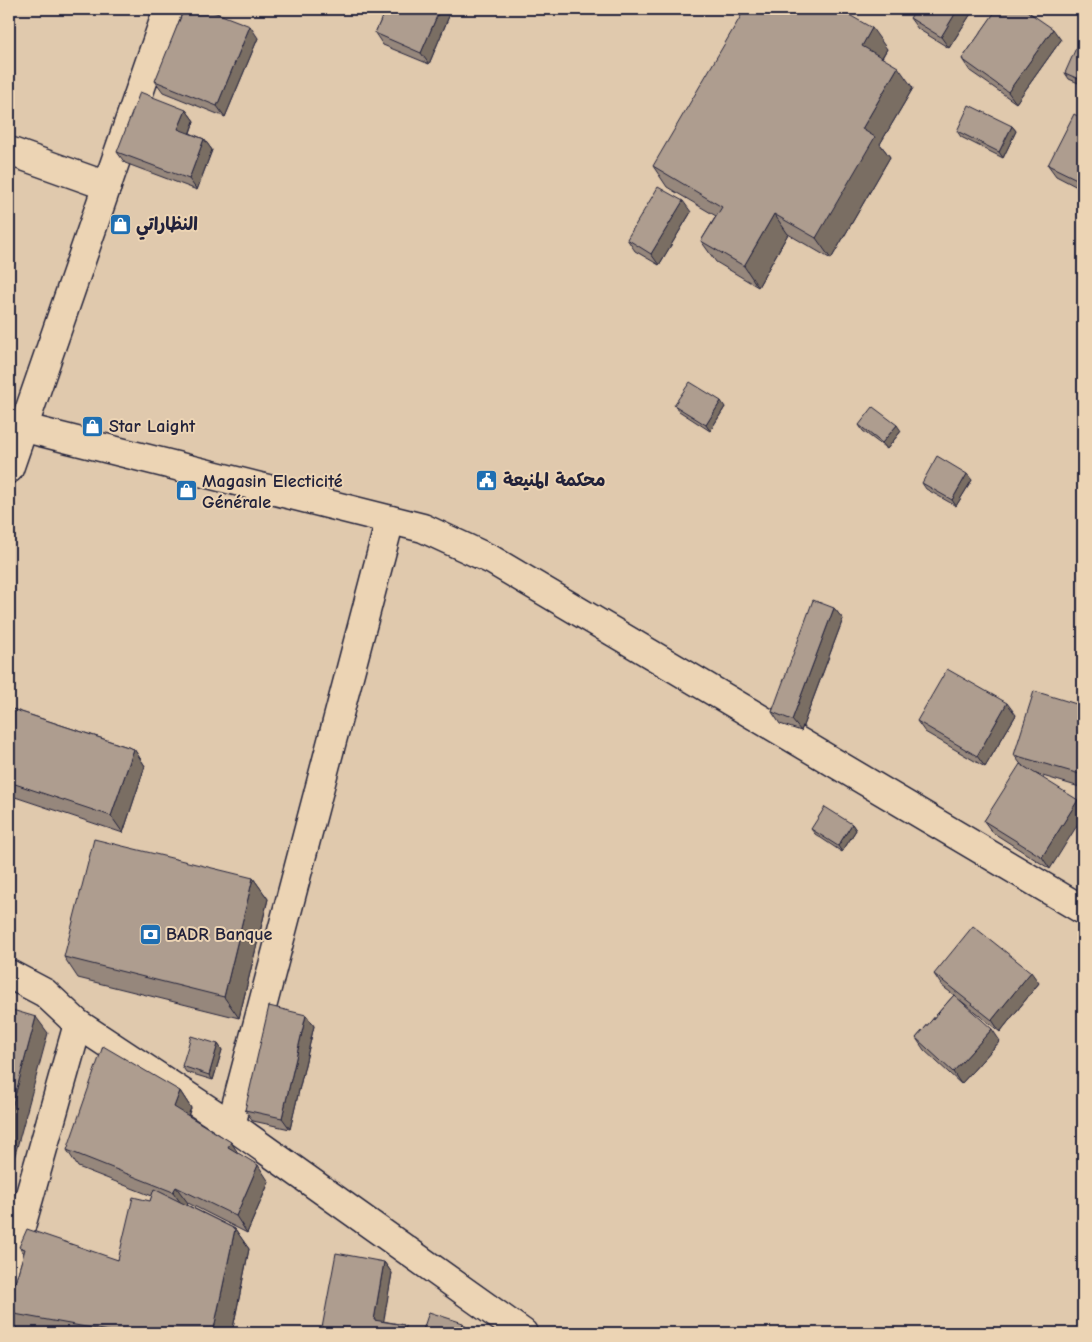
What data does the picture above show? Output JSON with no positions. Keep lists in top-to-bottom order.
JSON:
{
  "places": {
    "shop": ["النظاراتي", "Star Laight", "Magasin Electicité Générale"],
    "public building": ["محكمة المنيعة"],
    "bank": ["BADR Banque"]
  }
}
